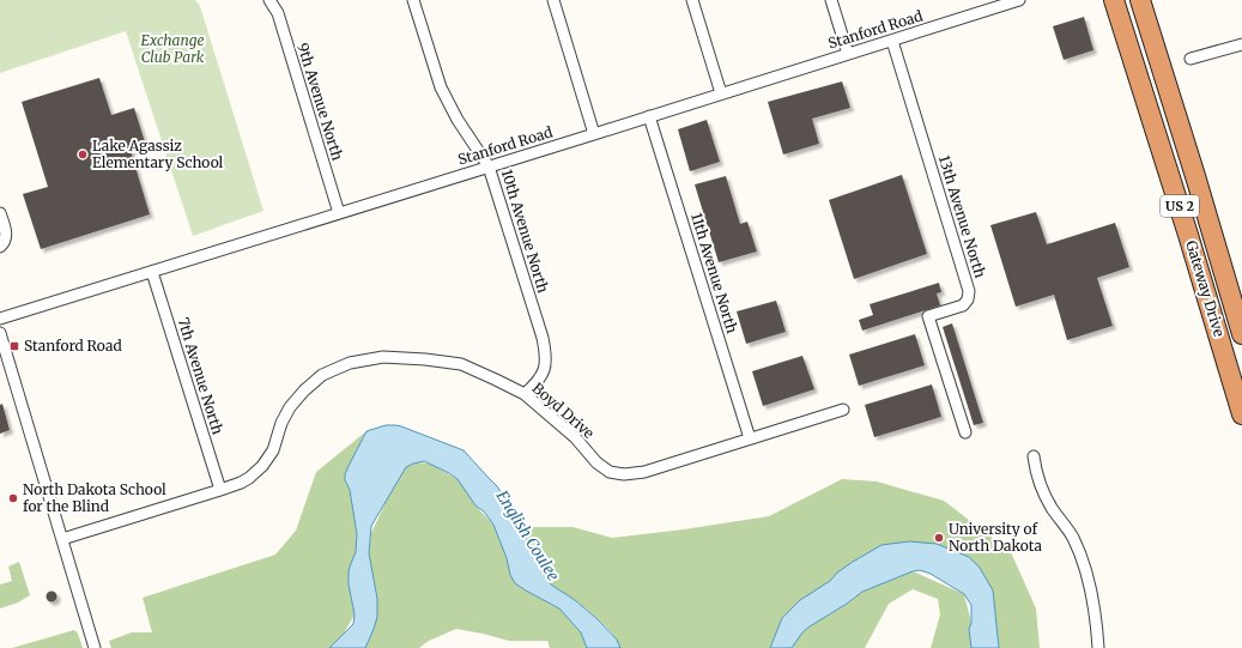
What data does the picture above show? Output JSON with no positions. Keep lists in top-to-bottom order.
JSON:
{
  "streets": {
    "highway": ["US 2", "Gateway Drive"],
    "street": [
      "Stanford Road",
      "9th Avenue North",
      "13th Avenue North",
      "10th Avenue North",
      "11th Avenue North",
      "7th Avenue North",
      "Boyd Drive"
    ]
  },
  "crossings": [
    ["Stanford Road", "9th Avenue North"],
    ["Stanford Road", "13th Avenue North"],
    ["Stanford Road", "10th Avenue North"],
    ["Stanford Road", "11th Avenue North"],
    ["Stanford Road", "7th Avenue North"],
    ["US 2", "Gateway Drive"],
    ["10th Avenue North", "Boyd Drive"],
    ["11th Avenue North", "Boyd Drive"],
    ["7th Avenue North", "Boyd Drive"]
  ],
  "water": ["English Coulee"],
  "parks": ["Exchange Club Park"],
  "places": {
    "other": ["Lake Agassiz Elementary School", "North Dakota School for the Blind", "University of North Dakota"],
    "transit": ["Stanford Road"]
  }
}
